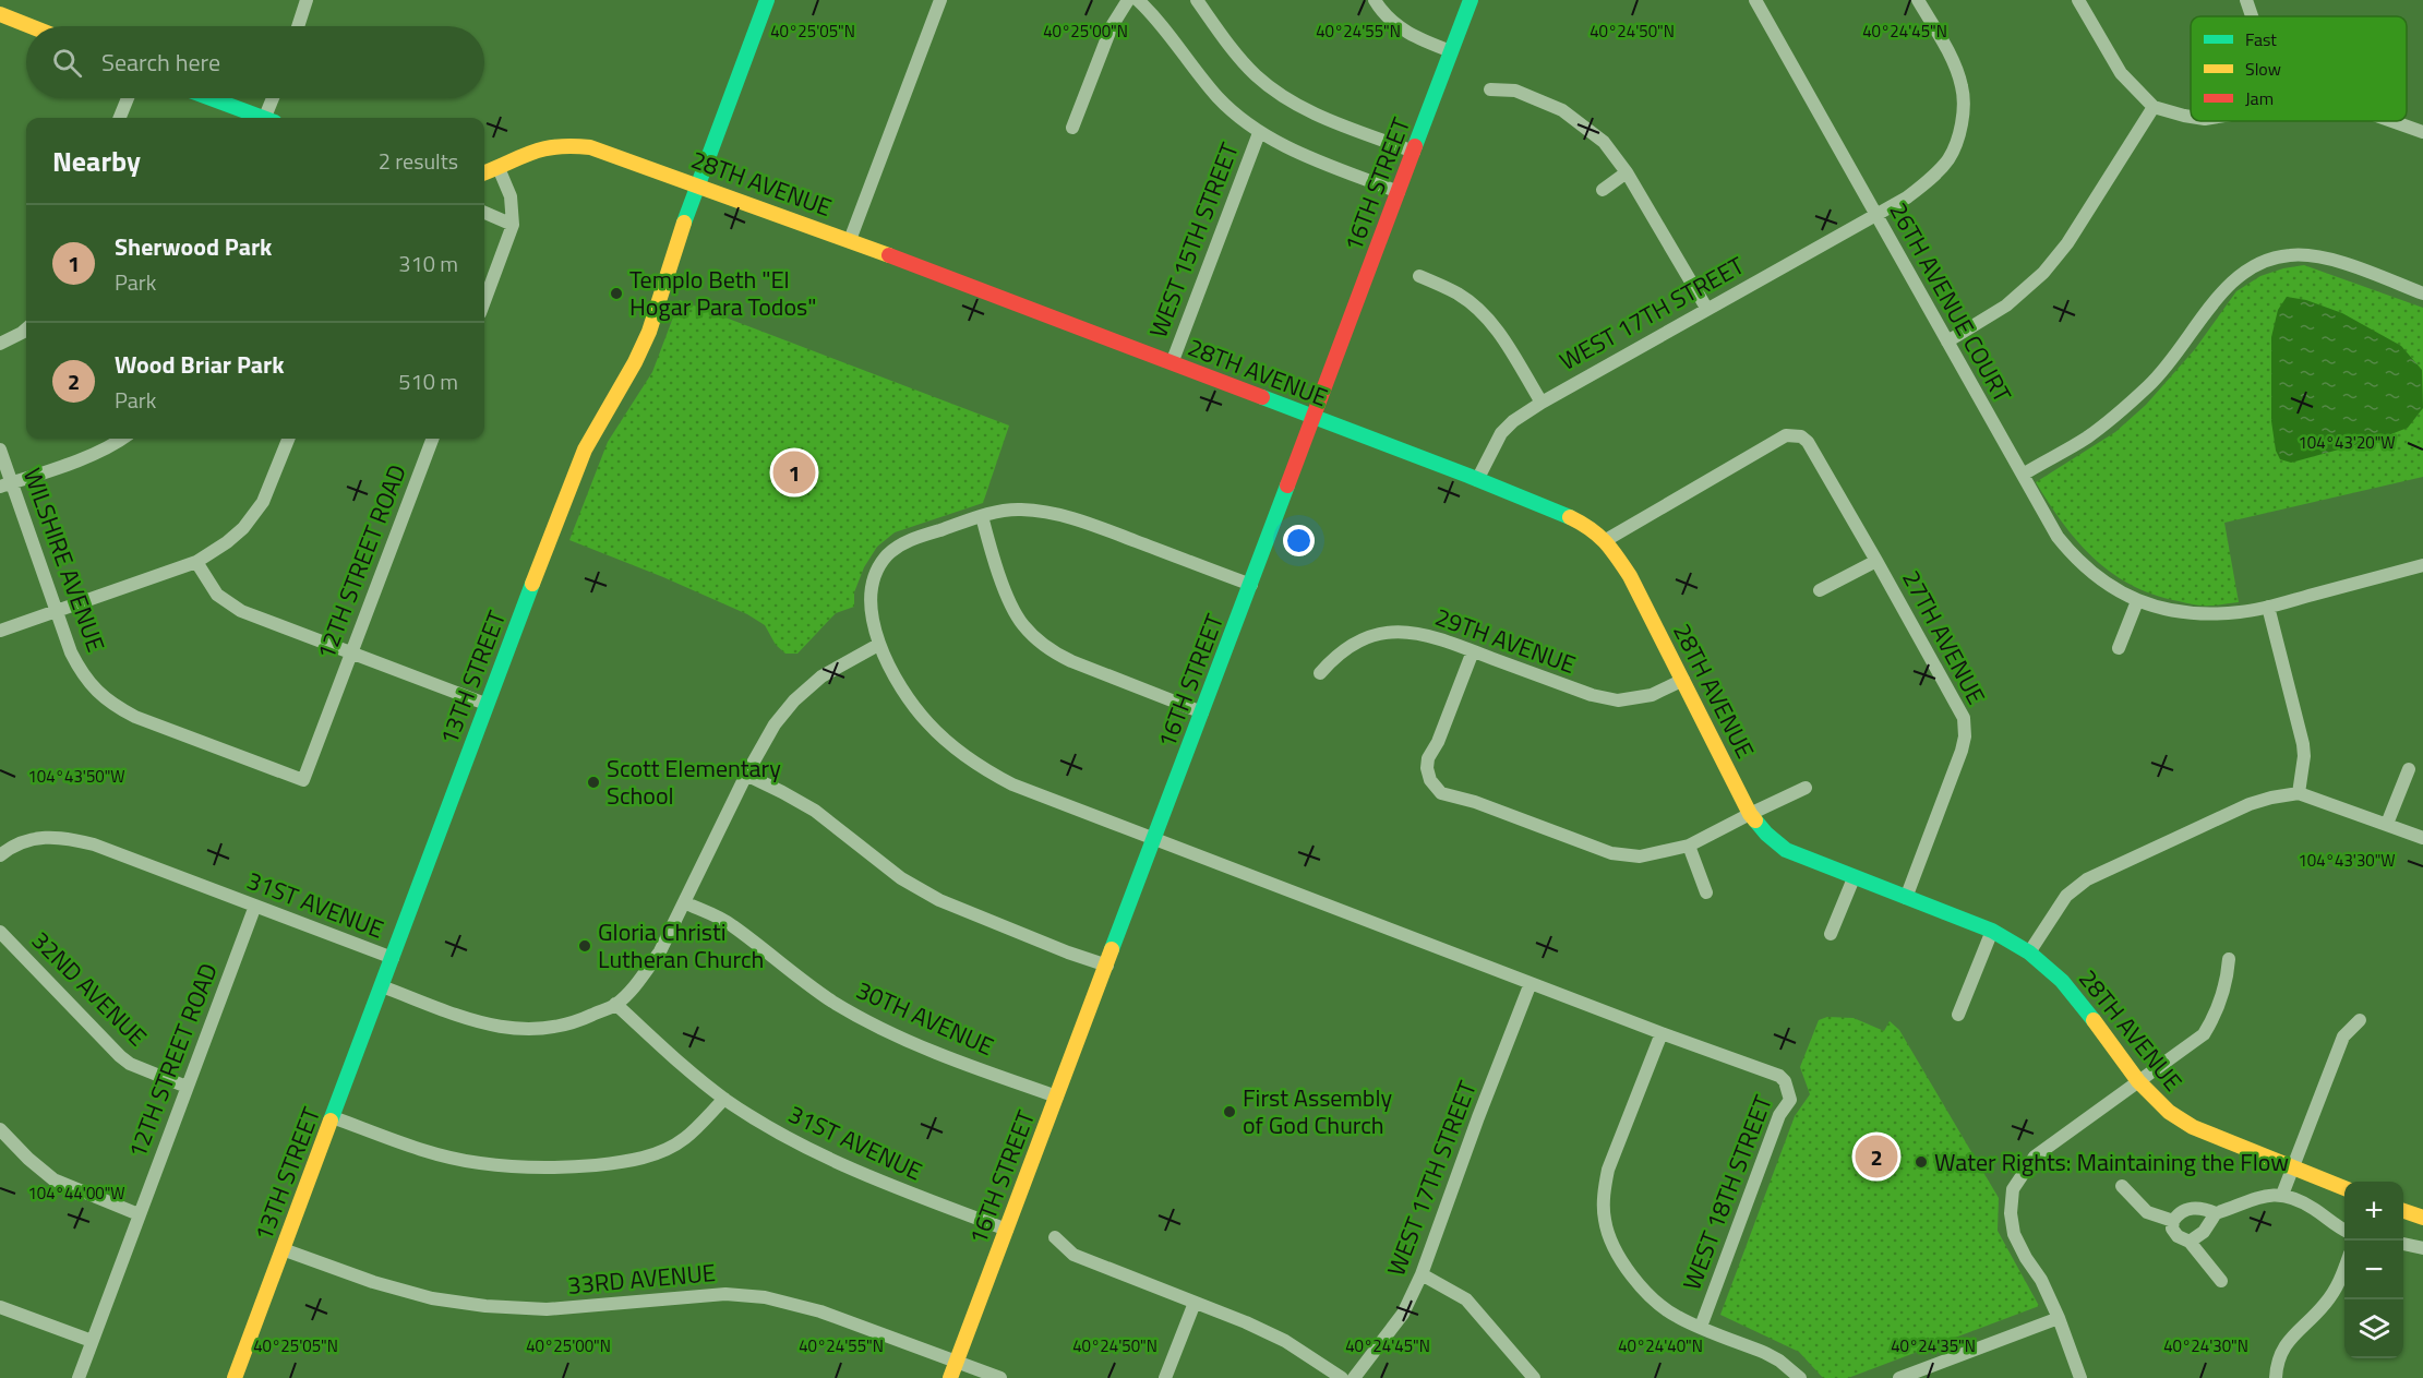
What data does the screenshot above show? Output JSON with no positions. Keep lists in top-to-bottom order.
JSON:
{
  "streets": {
    "street": [
      "28TH AVENUE",
      "16TH STREET",
      "WEST 15TH STREET",
      "26TH AVENUE COURT",
      "WEST 17TH STREET",
      "WILSHIRE AVENUE",
      "12TH STREET ROAD",
      "27TH AVENUE",
      "29TH AVENUE",
      "13TH STREET",
      "31ST AVENUE",
      "32ND AVENUE",
      "30TH AVENUE",
      "WEST 18TH STREET",
      "33RD AVENUE"
    ]
  },
  "crossings": [
    ["28TH AVENUE", "16TH STREET"],
    ["28TH AVENUE", "WEST 15TH STREET"],
    ["28TH AVENUE", "WEST 17TH STREET"],
    ["28TH AVENUE", "27TH AVENUE"],
    ["28TH AVENUE", "29TH AVENUE"],
    ["28TH AVENUE", "13TH STREET"],
    ["16TH STREET", "31ST AVENUE"],
    ["16TH STREET", "30TH AVENUE"],
    ["16TH STREET", "33RD AVENUE"],
    ["26TH AVENUE COURT", "WEST 17TH STREET"],
    ["WILSHIRE AVENUE", "12TH STREET ROAD"],
    ["12TH STREET ROAD", "31ST AVENUE"],
    ["12TH STREET ROAD", "32ND AVENUE"],
    ["13TH STREET", "31ST AVENUE"],
    ["13TH STREET", "33RD AVENUE"]
  ],
  "places": [
    "Templo Beth \"El Hogar Para Todos\"",
    "Scott Elementary School",
    "Gloria Christi Lutheran Church",
    "First Assembly of God Church",
    "Water Rights: Maintaining the Flow"
  ],
  "legend": ["Fast", "Slow", "Jam"],
  "page": {
    "search": "Search here",
    "heading": ["Nearby", "2 results"],
    "list": [
      {
        "mark": "1",
        "name": "Sherwood Park",
        "note": "Park",
        "value": "310 m"
      },
      {
        "mark": "2",
        "name": "Wood Briar Park",
        "note": "Park",
        "value": "510 m"
      }
    ],
    "pins": ["1", "2"],
    "map_buttons": ["+", "−"]
  },
  "coordinates": [
    "40°25'05\"N",
    "40°25'00\"N",
    "40°24'55\"N",
    "40°24'50\"N",
    "40°24'45\"N",
    "104°43'20\"W",
    "104°43'50\"W",
    "104°43'30\"W",
    "104°44'00\"W",
    "40°24'40\"N",
    "40°24'35\"N",
    "40°24'30\"N"
  ]
}
